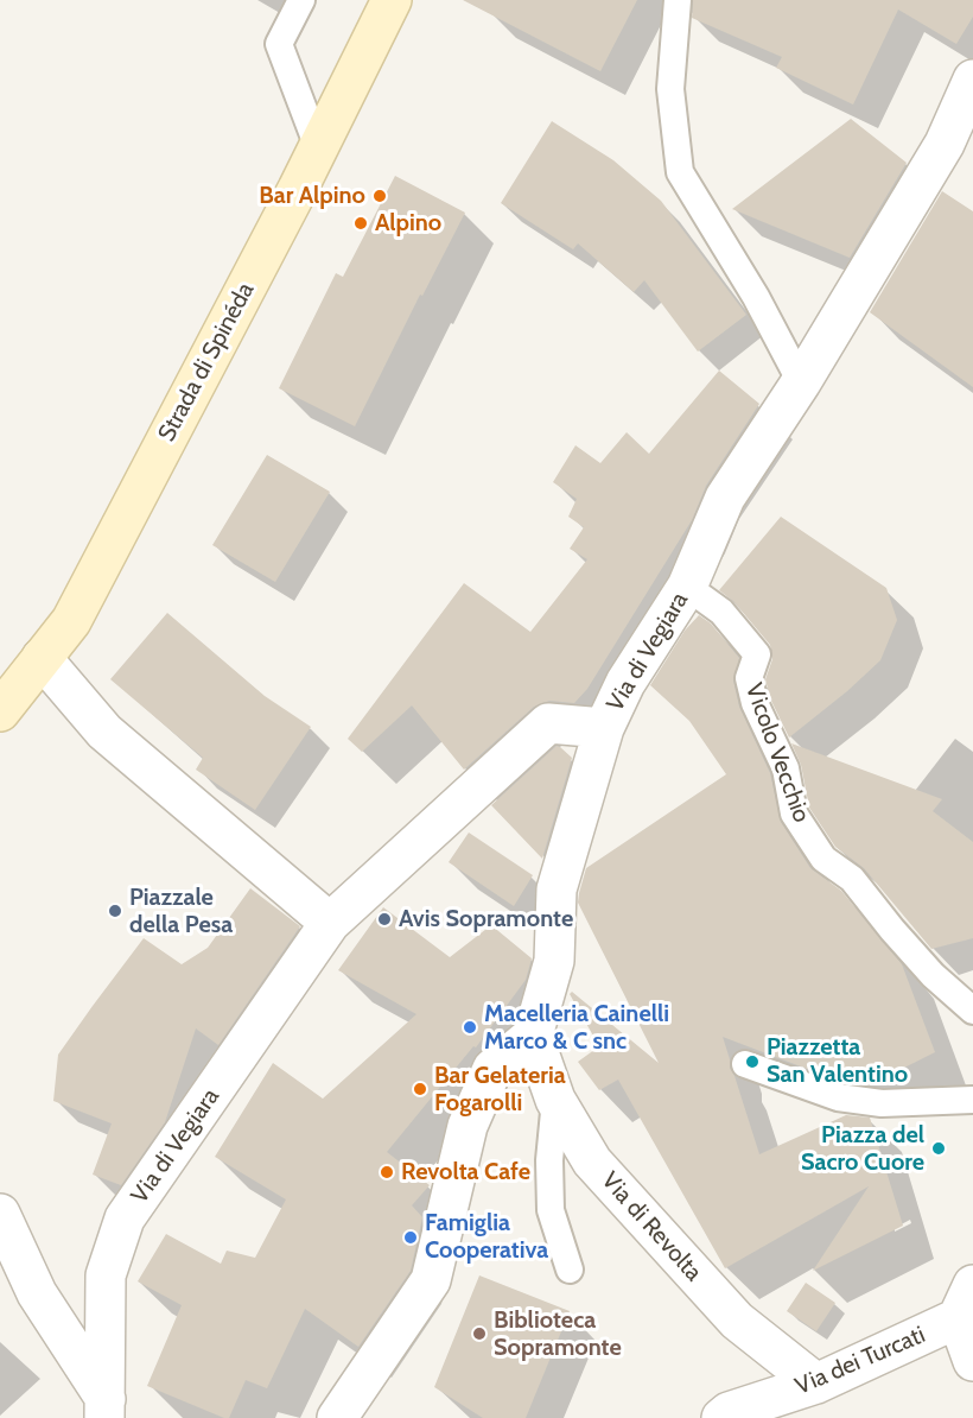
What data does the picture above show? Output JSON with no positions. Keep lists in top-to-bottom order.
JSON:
{
  "streets": {
    "main road": ["Strada di Spinéda"],
    "street": ["Via di Vegiara", "Via di Revolta", "Via dei Turcati"],
    "lane": ["Vicolo Vecchio"]
  },
  "crossings": [
    ["Via di Vegiara", "Vicolo Vecchio"],
    ["Via di Revolta", "Via dei Turcati"]
  ],
  "places": [
    "Bar Alpino",
    "Alpino",
    "Piazzale della Pesa",
    "Avis Sopramonte",
    "Macelleria Cainelli Marco & C snc",
    "Piazzetta San Valentino",
    "Bar Gelateria Fogarolli",
    "Piazza del Sacro Cuore",
    "Revolta Cafe",
    "Famiglia Cooperativa",
    "Biblioteca Sopramonte"
  ]
}
